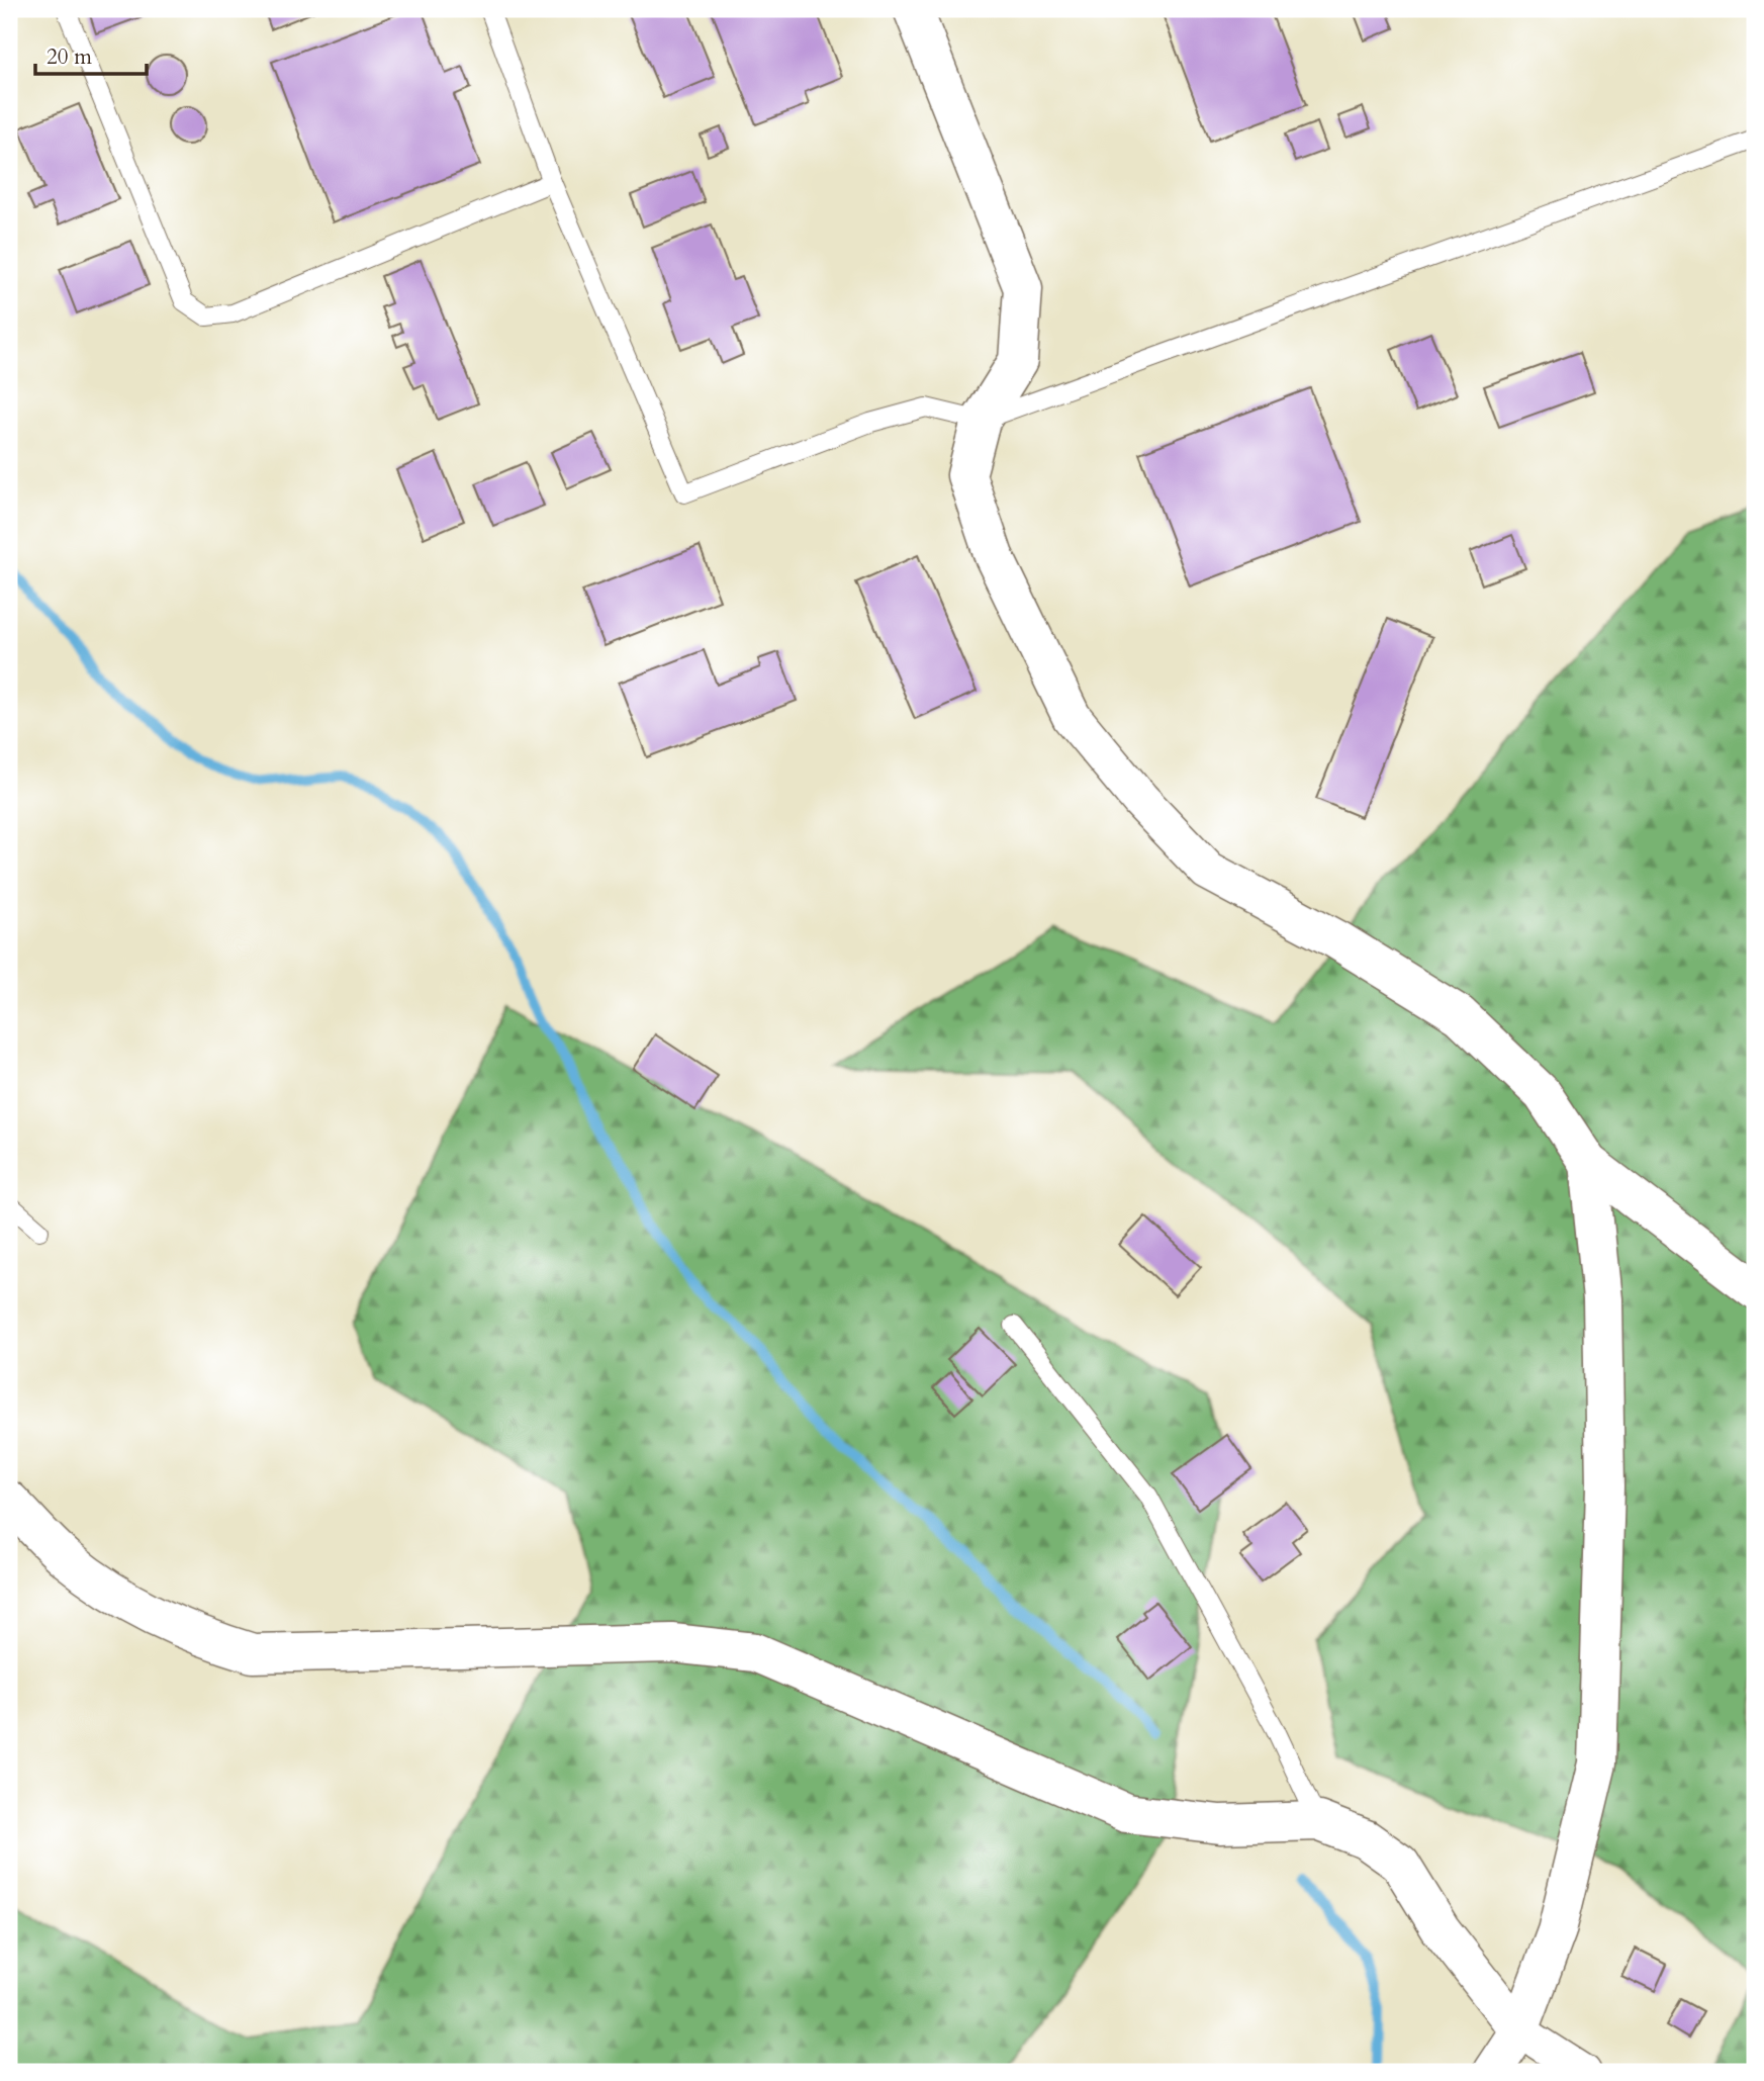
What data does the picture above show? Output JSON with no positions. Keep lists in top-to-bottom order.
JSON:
{
  "scale_bar": "20 m"
}
